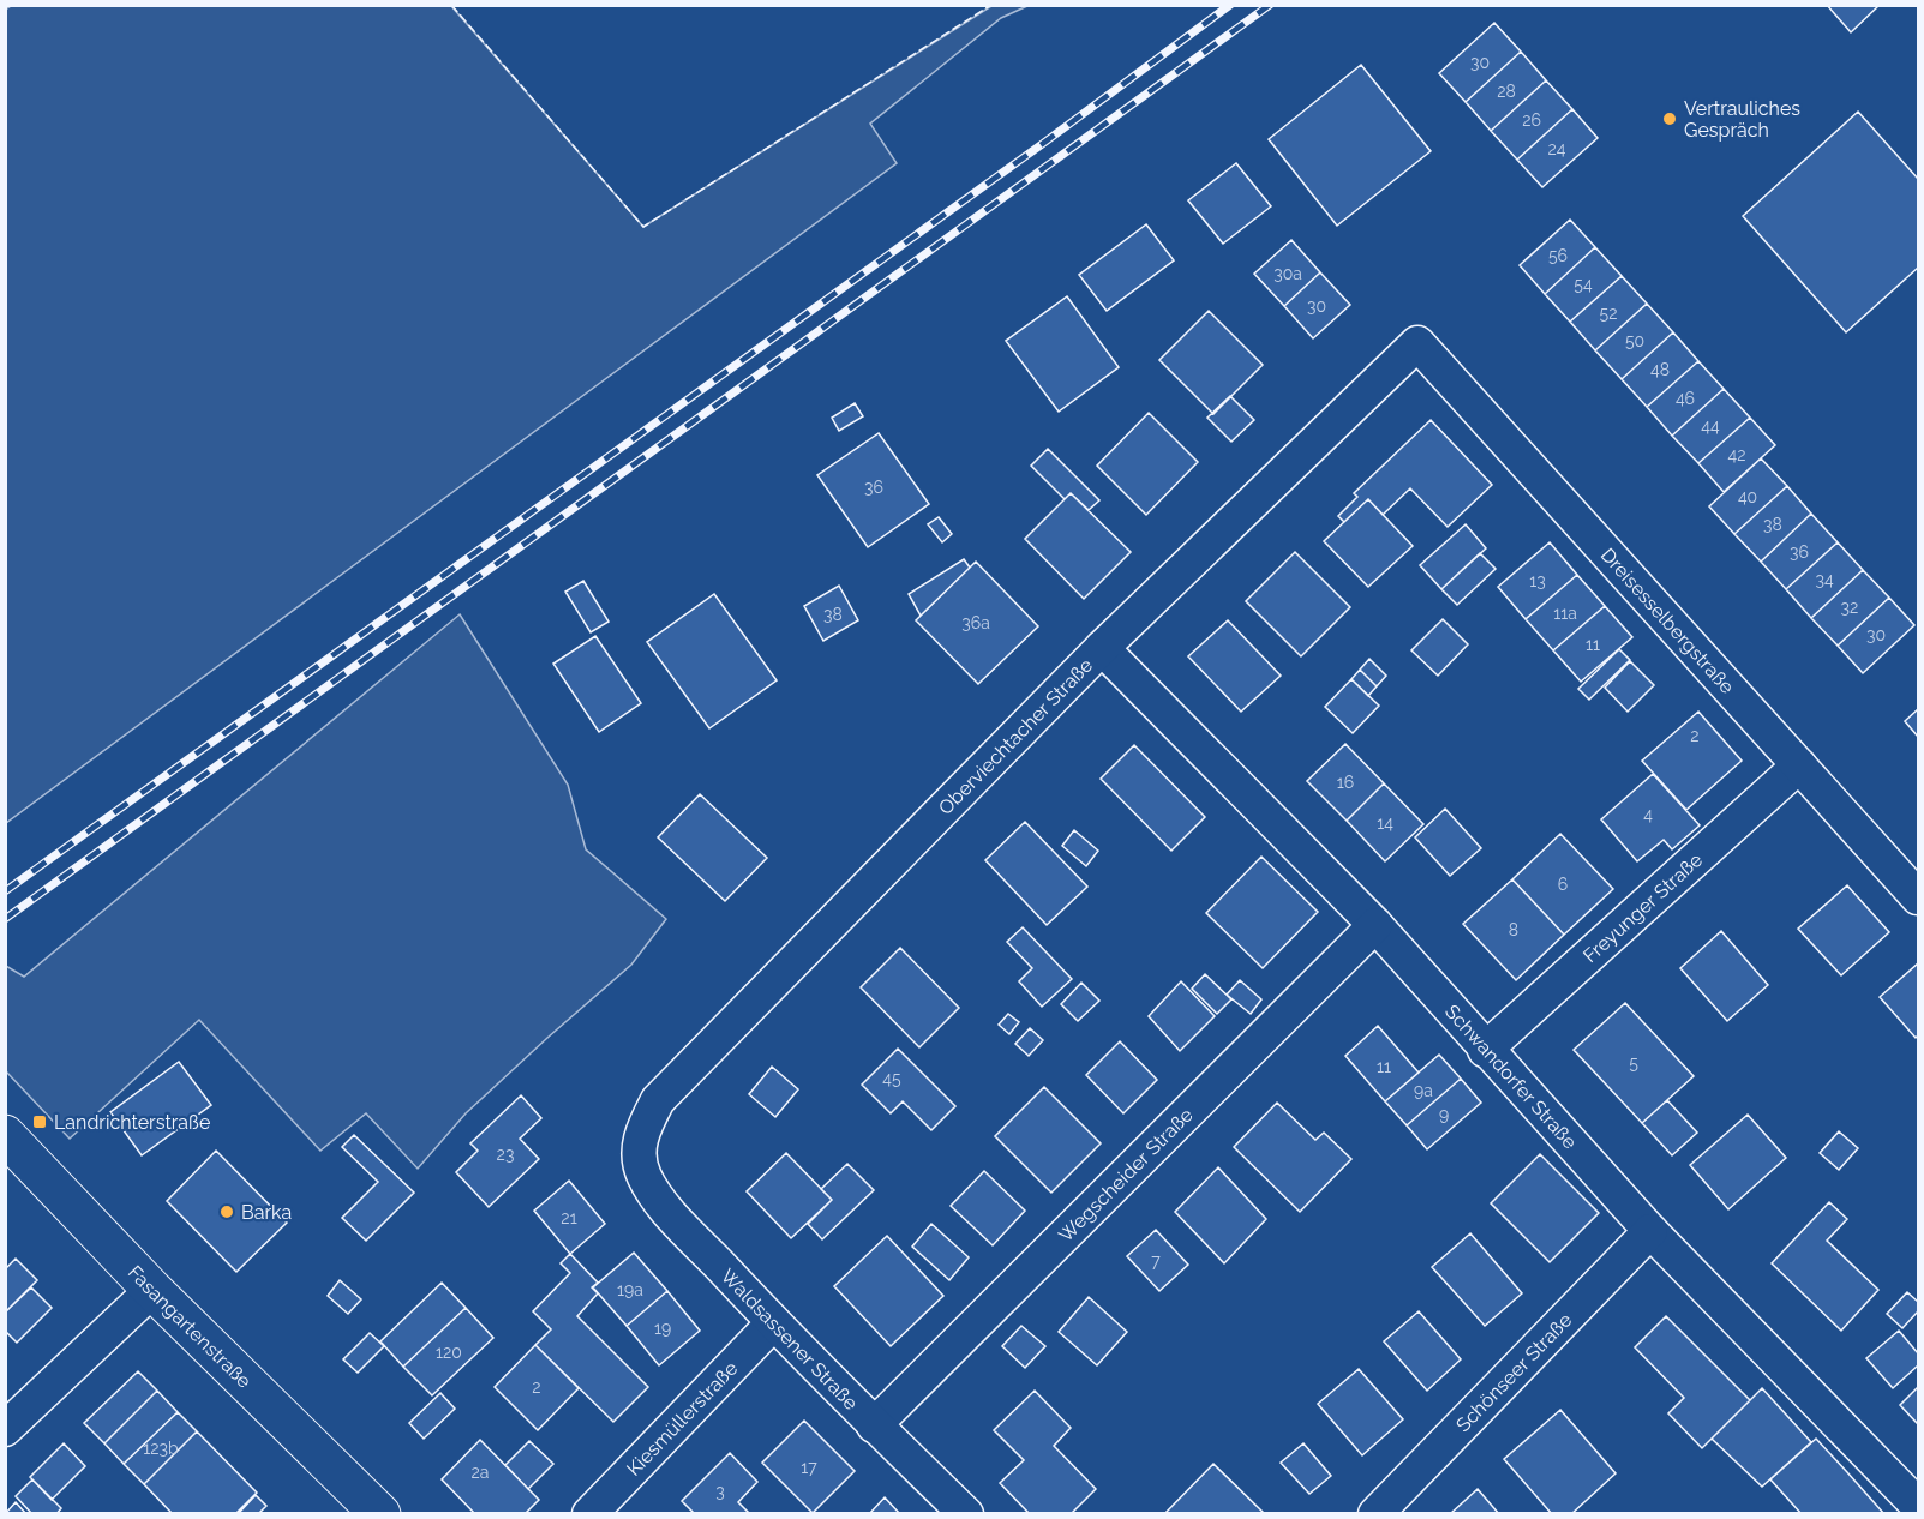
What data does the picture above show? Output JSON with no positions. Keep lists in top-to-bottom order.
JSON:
{
  "streets": {
    "street": [
      "Dreisesselbergstraße",
      "Oberviechtacher Straße",
      "Freyunger Straße",
      "Schwandorfer Straße",
      "Wegscheider Straße",
      "Fasangartenstraße",
      "Waldsassener Straße",
      "Schönseer Straße",
      "Kiesmüllerstraße"
    ]
  },
  "crossings": [
    ["Dreisesselbergstraße", "Oberviechtacher Straße"],
    ["Dreisesselbergstraße", "Freyunger Straße"],
    ["Oberviechtacher Straße", "Schwandorfer Straße"],
    ["Oberviechtacher Straße", "Waldsassener Straße"],
    ["Freyunger Straße", "Schwandorfer Straße"],
    ["Schwandorfer Straße", "Wegscheider Straße"],
    ["Schwandorfer Straße", "Schönseer Straße"],
    ["Wegscheider Straße", "Waldsassener Straße"],
    ["Waldsassener Straße", "Kiesmüllerstraße"]
  ],
  "places": {
    "other": ["Vertrauliches Gespräch", "Barka"],
    "transit": ["Landrichterstraße"]
  },
  "house_numbers": [
    "30",
    "28",
    "26",
    "24",
    "56",
    "30a",
    "54",
    "30",
    "52",
    "50",
    "48",
    "46",
    "44",
    "42",
    "36",
    "40",
    "38",
    "36",
    "34",
    "13",
    "32",
    "11a",
    "38",
    "36a",
    "30",
    "11",
    "2",
    "16",
    "4",
    "14",
    "6",
    "8",
    "5",
    "11",
    "45",
    "9a",
    "9",
    "23",
    "21",
    "7",
    "19a",
    "19",
    "120",
    "2",
    "123b",
    "17",
    "2a",
    "3"
  ]
}
